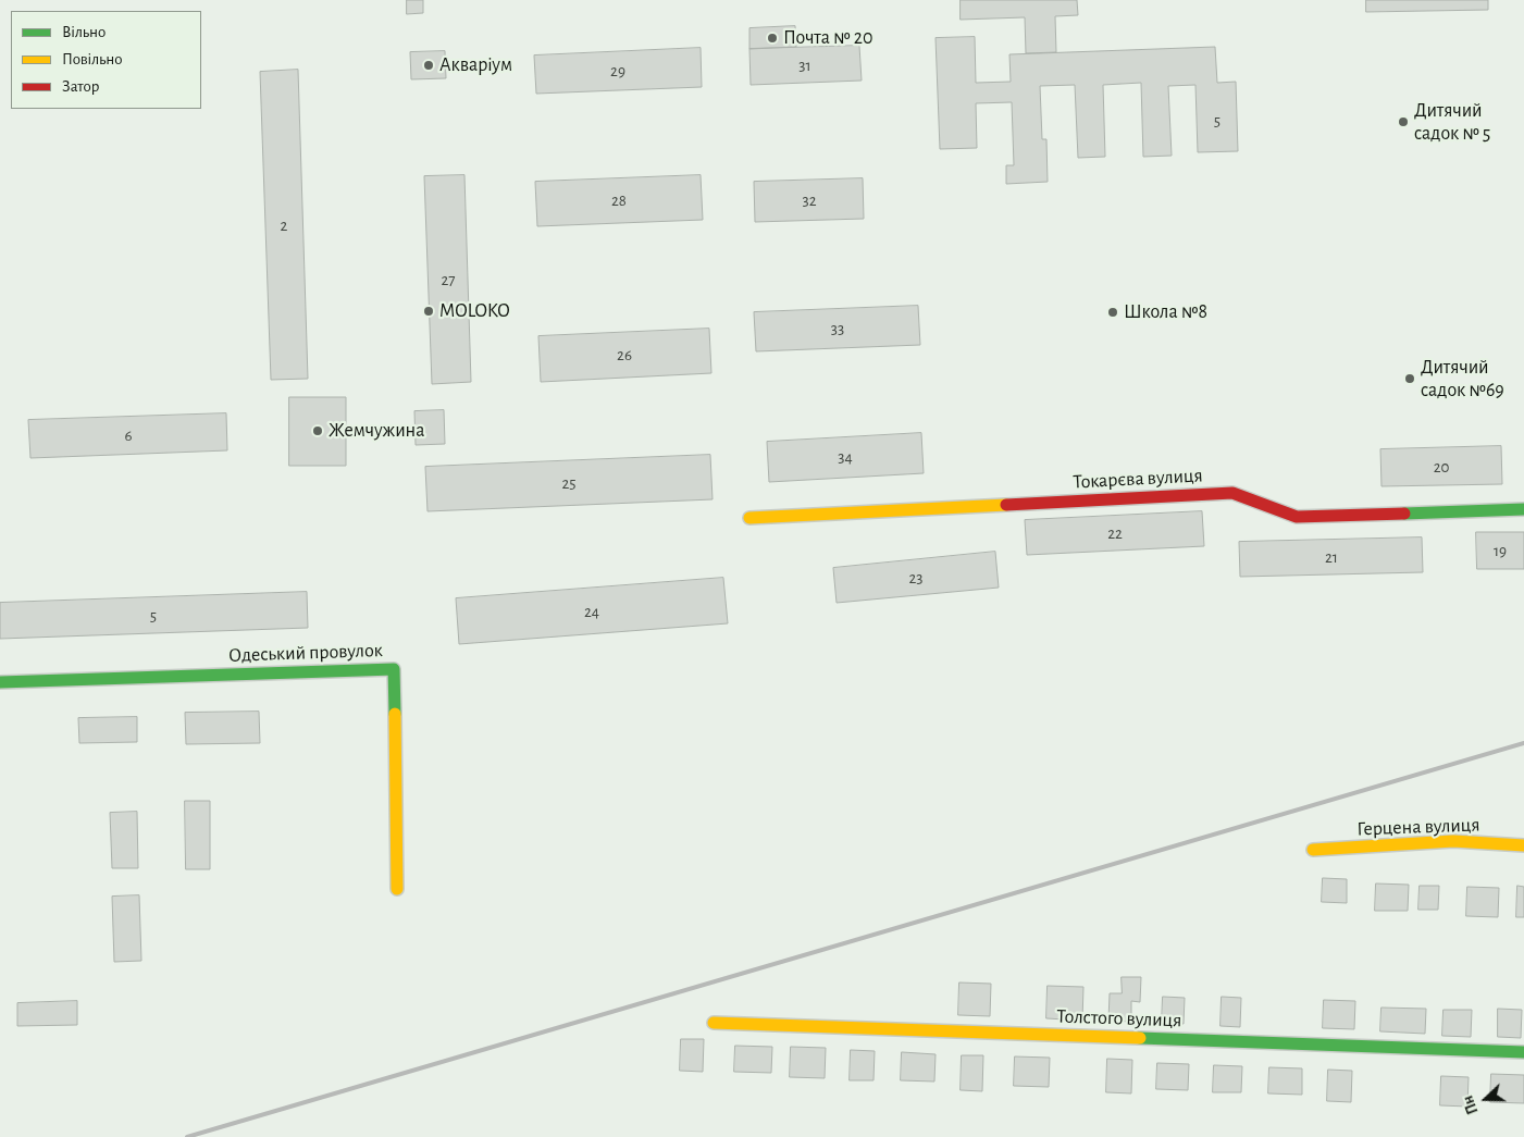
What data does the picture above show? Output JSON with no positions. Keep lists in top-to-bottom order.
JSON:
{
  "streets": {
    "street": [
      "Токарєва вулиця",
      "Одеський провулок",
      "Герцена вулиця",
      "Толстого вулиця"
    ]
  },
  "places": [
    "Почта № 20",
    "Акваріум",
    "Дитячий садок № 5",
    "MOLOKO",
    "Школа №8",
    "Дитячий садок №69",
    "Жемчужина"
  ],
  "house_numbers": [
    "31",
    "29",
    "5",
    "28",
    "32",
    "2",
    "27",
    "33",
    "26",
    "6",
    "34",
    "20",
    "25",
    "22",
    "19",
    "21",
    "23",
    "24",
    "5"
  ],
  "legend": ["Вільно", "Повільно", "Затор"],
  "north": "left"
}
